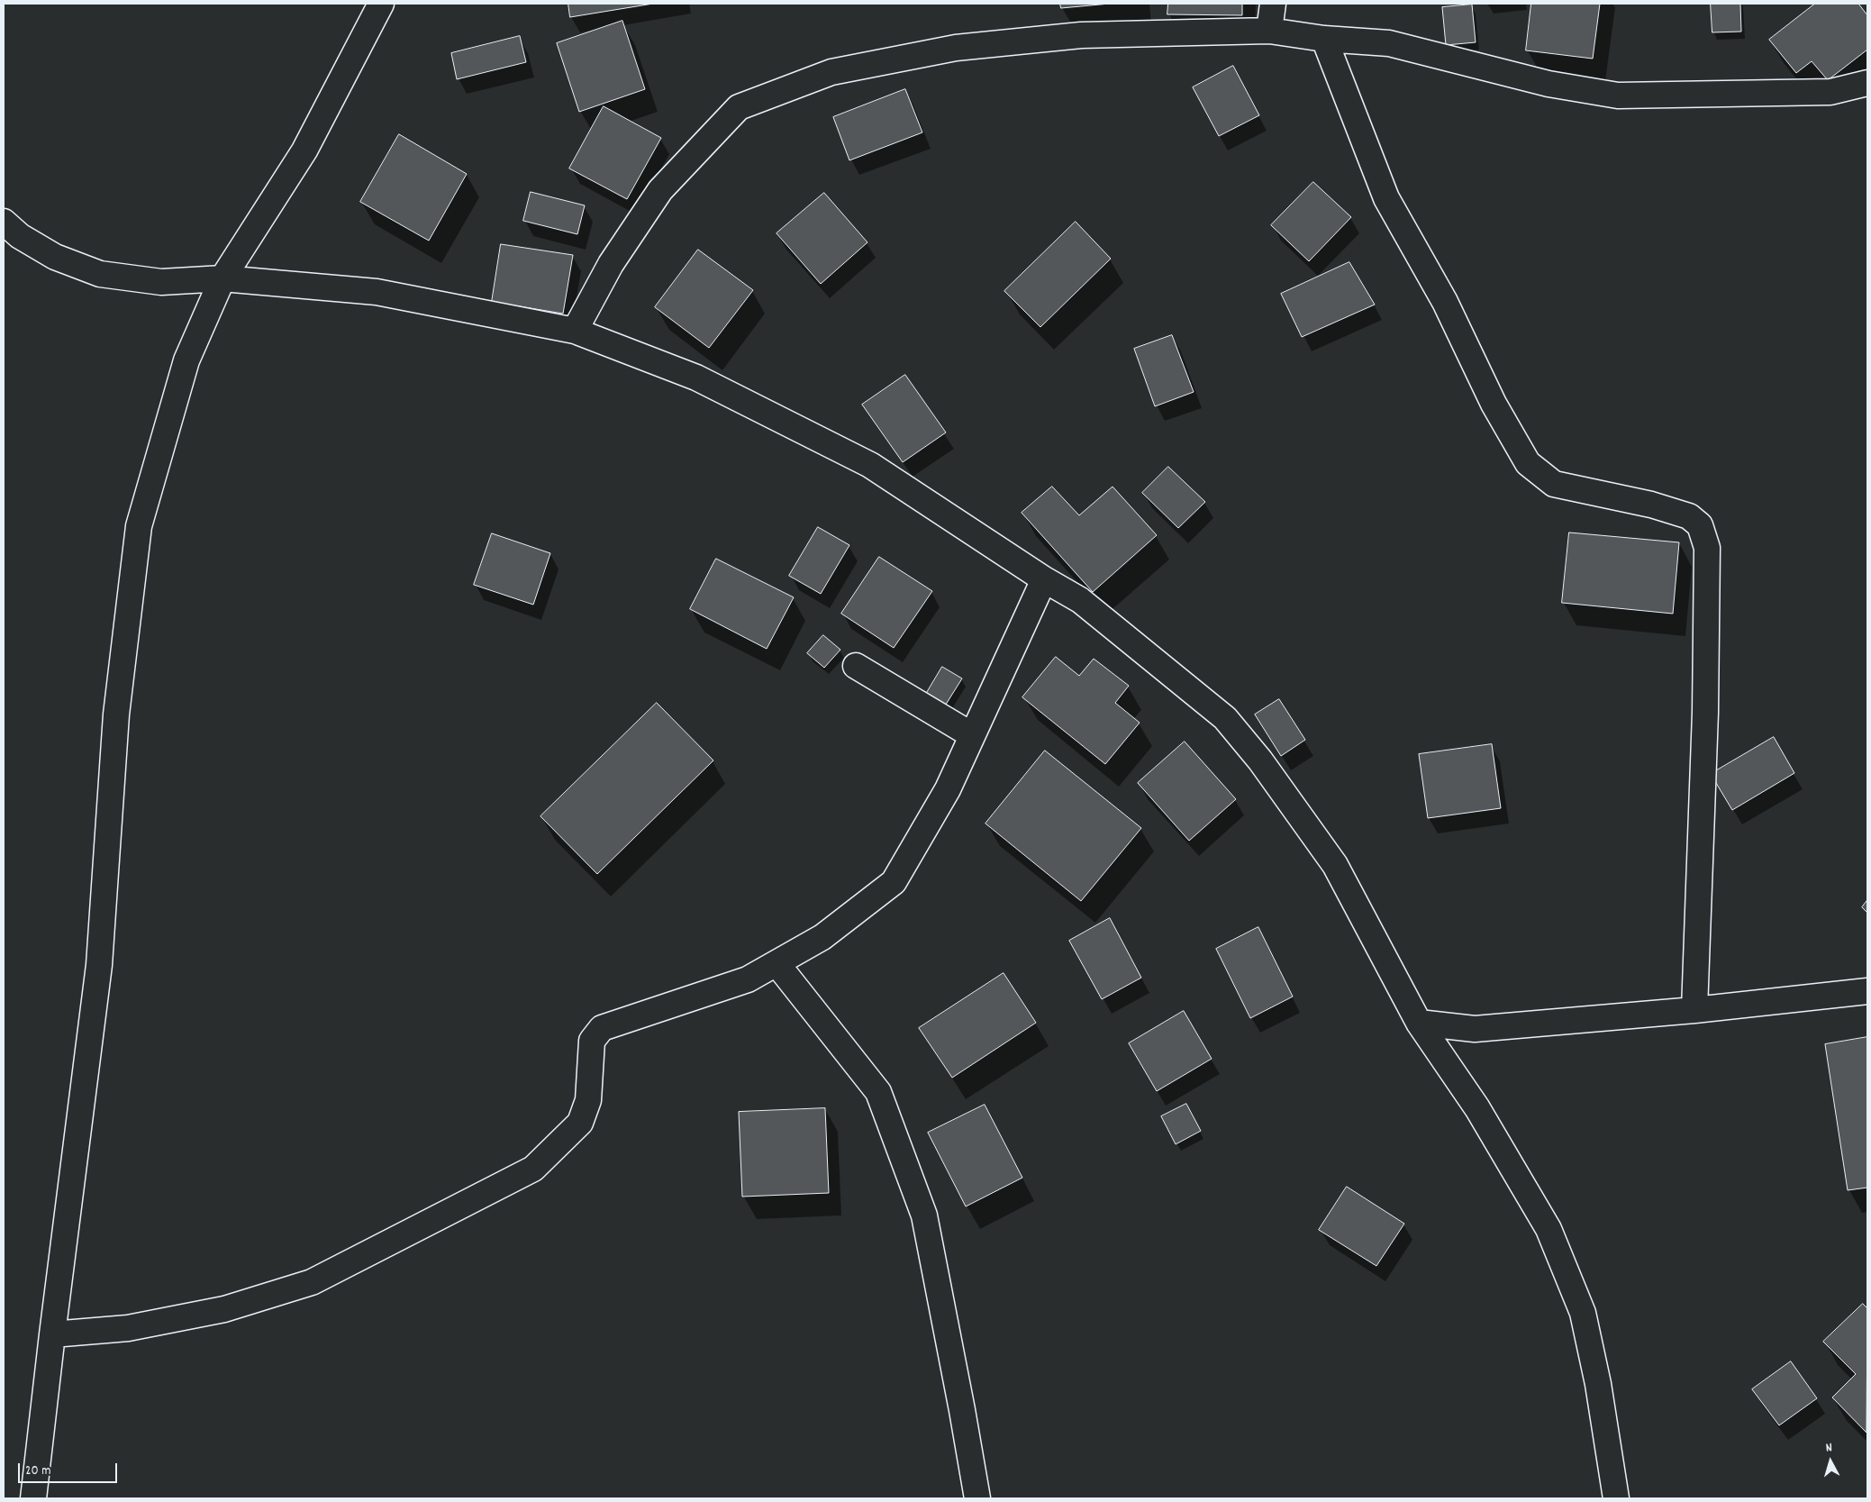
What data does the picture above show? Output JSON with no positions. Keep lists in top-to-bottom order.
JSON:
{
  "scale_bar": "20 m",
  "north": "top"
}
